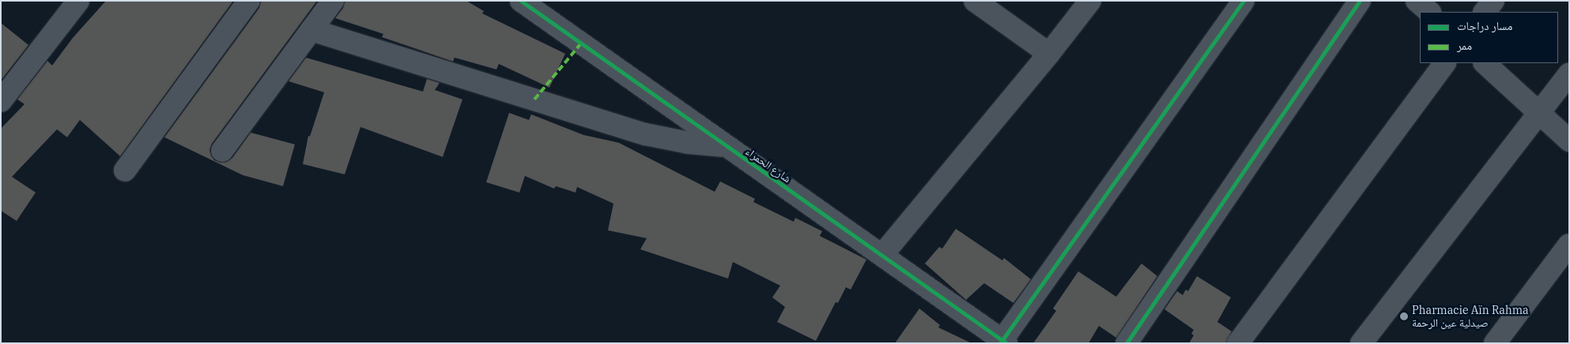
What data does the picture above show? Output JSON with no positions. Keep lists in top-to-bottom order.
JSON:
{
  "streets": {
    "street": ["شارع الحمراء"]
  },
  "places": ["Pharmacie Aïn Rahma صيدلية عين الرحمة"],
  "legend": ["مسار دراجات", "ممر"]
}
